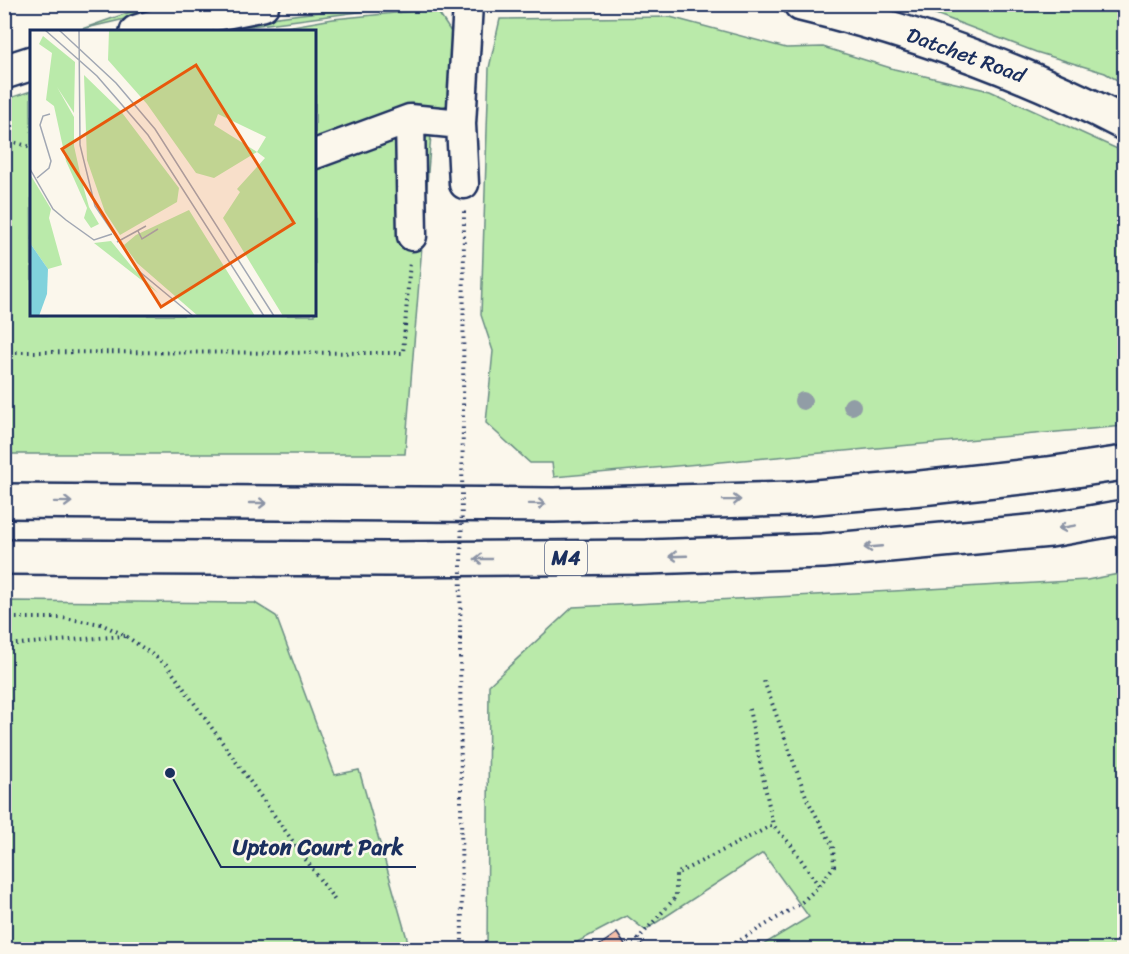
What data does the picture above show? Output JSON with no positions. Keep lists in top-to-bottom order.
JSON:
{
  "streets": {
    "main road": ["Datchet Road", "M4"]
  },
  "places": ["Upton Court Park"]
}
